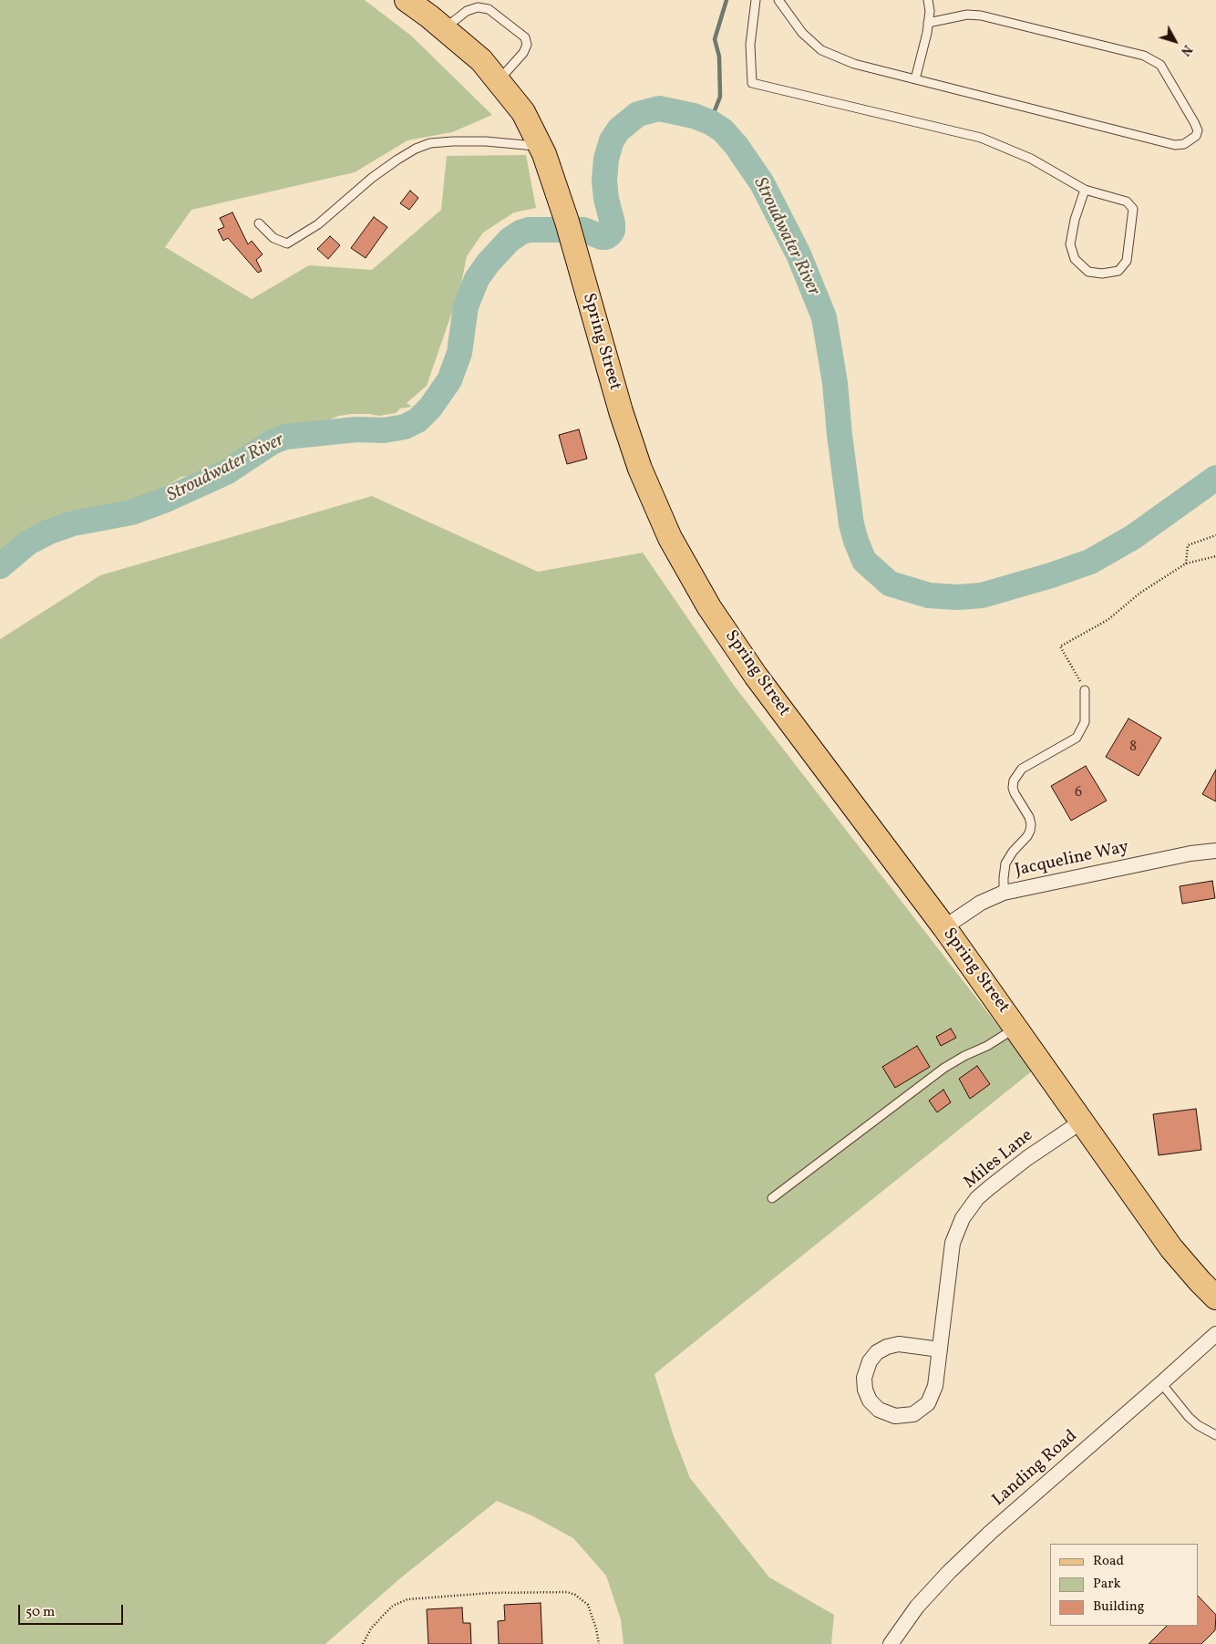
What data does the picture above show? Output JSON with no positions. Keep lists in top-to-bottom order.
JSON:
{
  "streets": {
    "main road": ["Spring Street"],
    "street": ["Jacqueline Way", "Miles Lane", "Landing Road"]
  },
  "crossings": [
    ["Spring Street", "Jacqueline Way"],
    ["Spring Street", "Miles Lane"]
  ],
  "water": ["Stroudwater River"],
  "house_numbers": ["8", "6"],
  "legend": ["Road", "Park", "Building"],
  "scale_bar": "50 m",
  "north": "bottom right"
}
